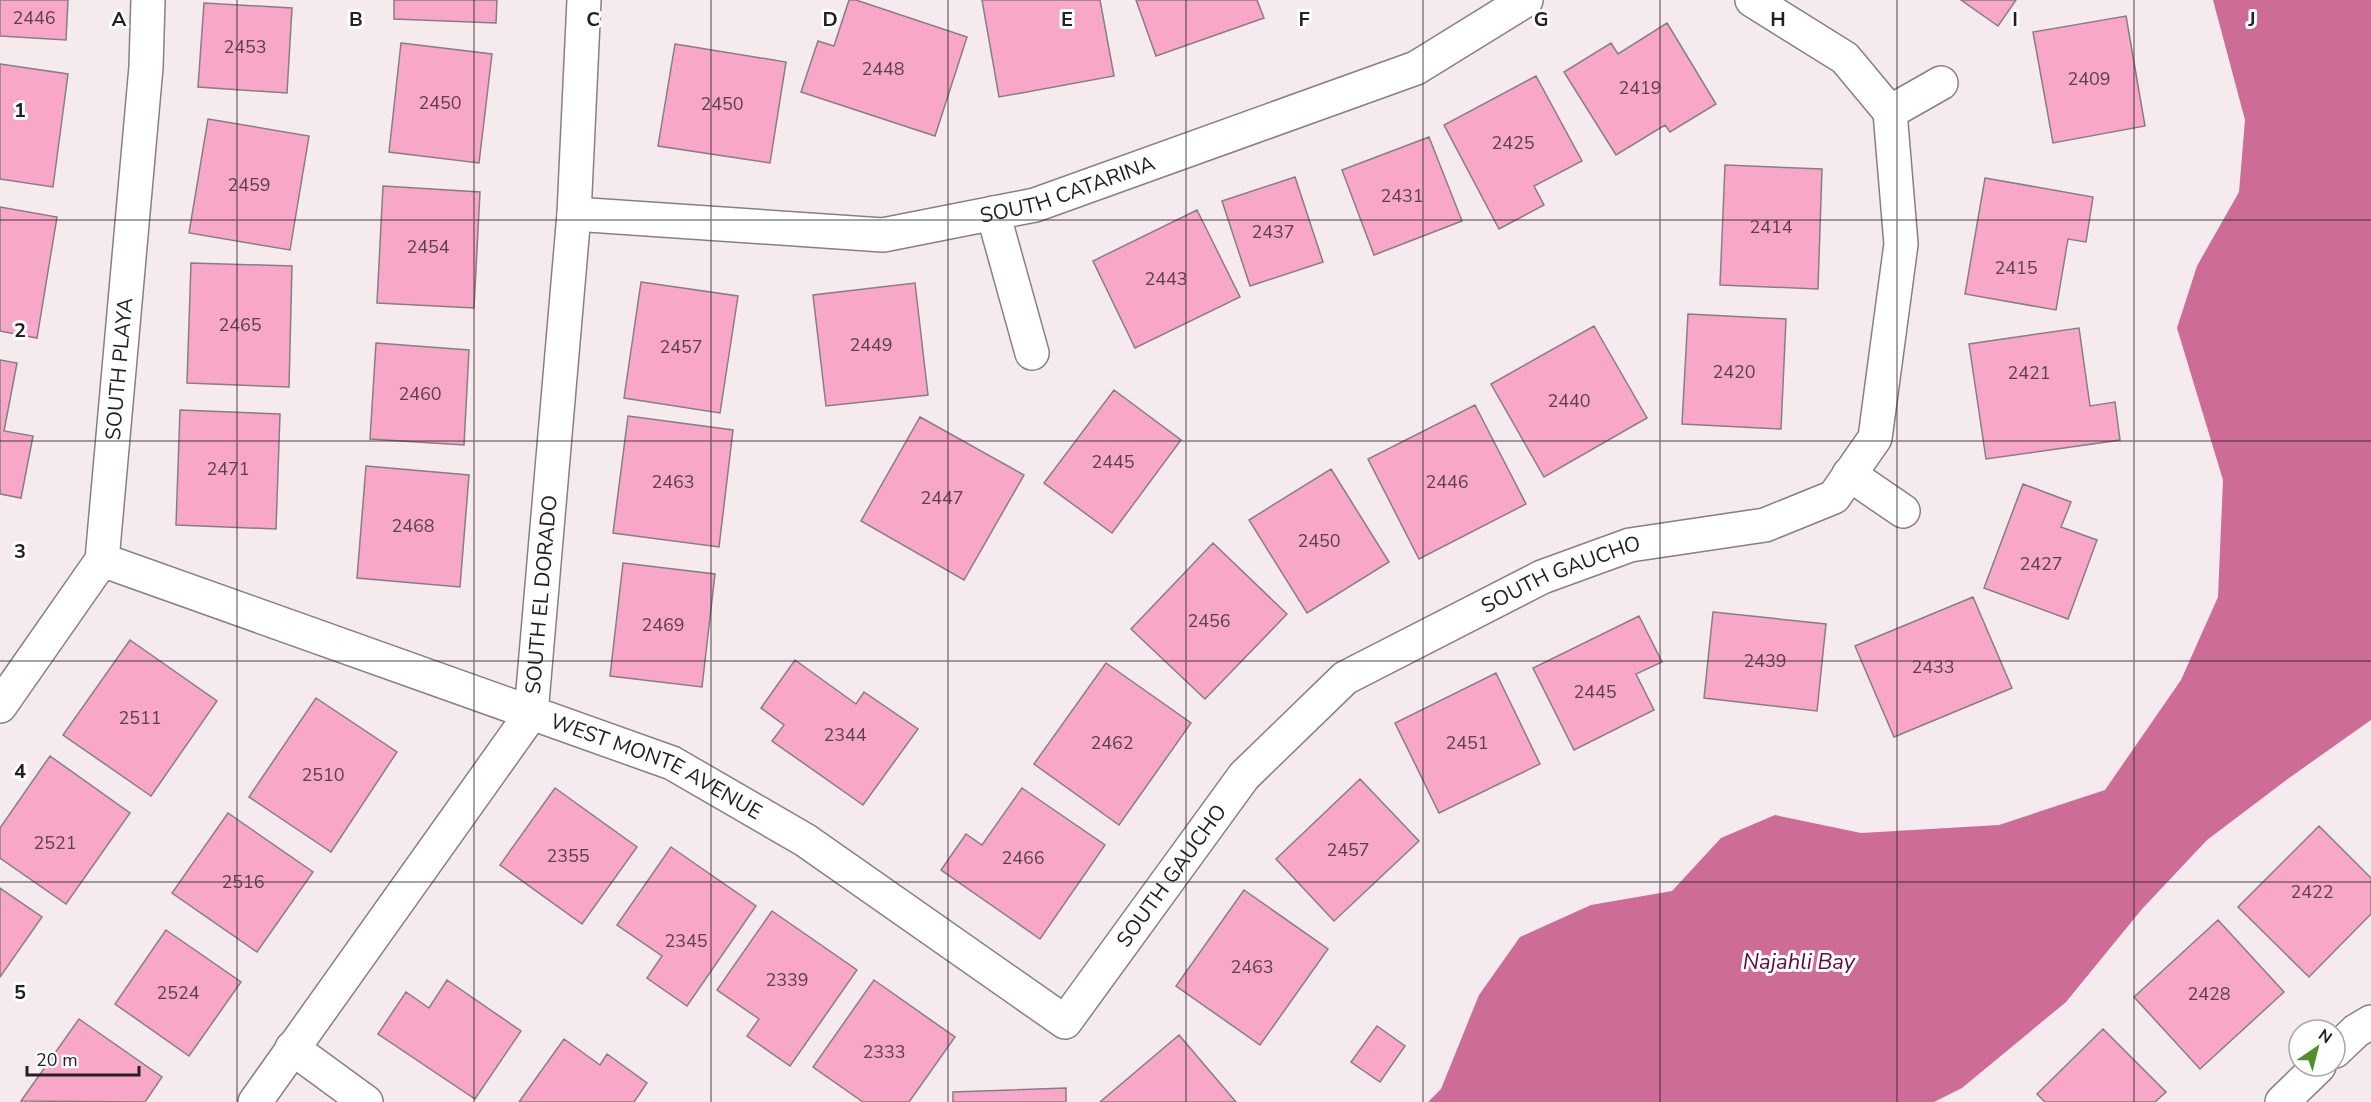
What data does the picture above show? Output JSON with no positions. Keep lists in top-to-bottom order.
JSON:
{
  "streets": {
    "street": [
      "SOUTH CATARINA",
      "SOUTH PLAYA",
      "SOUTH GAUCHO",
      "SOUTH EL DORADO",
      "WEST MONTE AVENUE"
    ]
  },
  "crossings": [
    ["SOUTH CATARINA", "SOUTH EL DORADO"],
    ["SOUTH PLAYA", "WEST MONTE AVENUE"],
    ["SOUTH GAUCHO", "WEST MONTE AVENUE"],
    ["SOUTH EL DORADO", "WEST MONTE AVENUE"]
  ],
  "water": ["Najahli Bay"],
  "house_numbers": [
    "2446",
    "2453",
    "2448",
    "2409",
    "2419",
    "2450",
    "2450",
    "2425",
    "2459",
    "2431",
    "2414",
    "2437",
    "2454",
    "2415",
    "2443",
    "2465",
    "2449",
    "2457",
    "2420",
    "2421",
    "2460",
    "2440",
    "2445",
    "2471",
    "2463",
    "2446",
    "2447",
    "2468",
    "2450",
    "2427",
    "2456",
    "2469",
    "2439",
    "2433",
    "2445",
    "2511",
    "2344",
    "2462",
    "2451",
    "2510",
    "2521",
    "2457",
    "2355",
    "2466",
    "2516",
    "2422",
    "2345",
    "2463",
    "2339",
    "2524",
    "2428",
    "2333"
  ],
  "scale_bar": "20 m",
  "north": "top right",
  "grid": {
    "columns": [
      "A",
      "B",
      "C",
      "D",
      "E",
      "F",
      "G",
      "H",
      "I",
      "J"
    ],
    "rows": [
      "1",
      "2",
      "3",
      "4",
      "5"
    ]
  }
}
